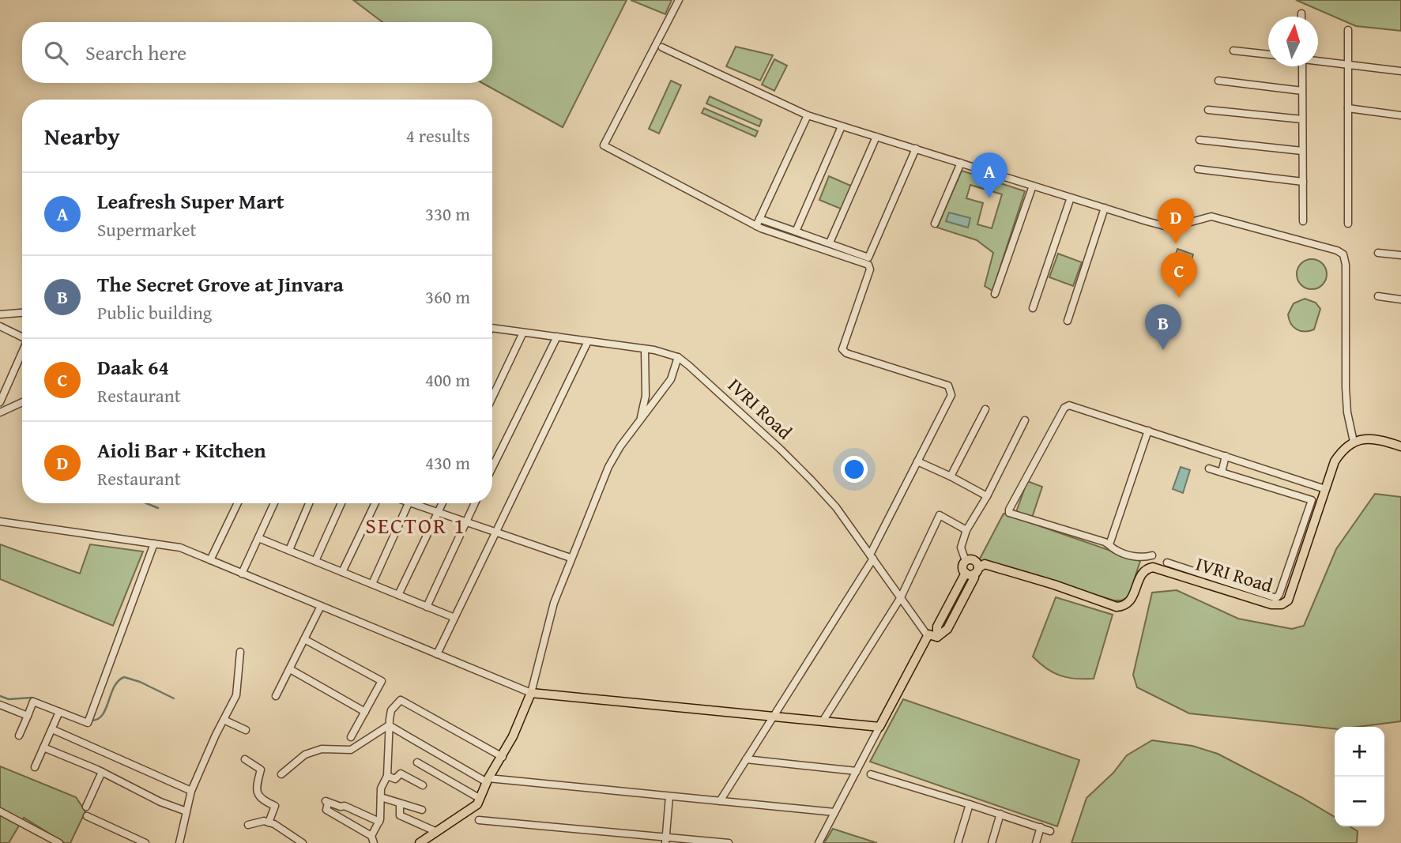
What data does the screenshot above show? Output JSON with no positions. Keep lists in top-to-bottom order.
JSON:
{
  "streets": {
    "main road": ["IVRI Road"]
  },
  "districts": ["SECTOR 1"],
  "north": "top",
  "page": {
    "search": "Search here",
    "heading": ["Nearby", "4 results"],
    "pins": [
      "A",
      "D",
      "C",
      "B"
    ],
    "list": [
      {
        "mark": "A",
        "name": "Leafresh Super Mart",
        "note": "Supermarket",
        "value": "330 m"
      },
      {
        "mark": "B",
        "name": "The Secret Grove at Jinvara",
        "note": "Public building",
        "value": "360 m"
      },
      {
        "mark": "C",
        "name": "Daak 64",
        "note": "Restaurant",
        "value": "400 m"
      },
      {
        "mark": "D",
        "name": "Aioli Bar + Kitchen",
        "note": "Restaurant",
        "value": "430 m"
      }
    ],
    "map_buttons": ["+", "−"]
  }
}
